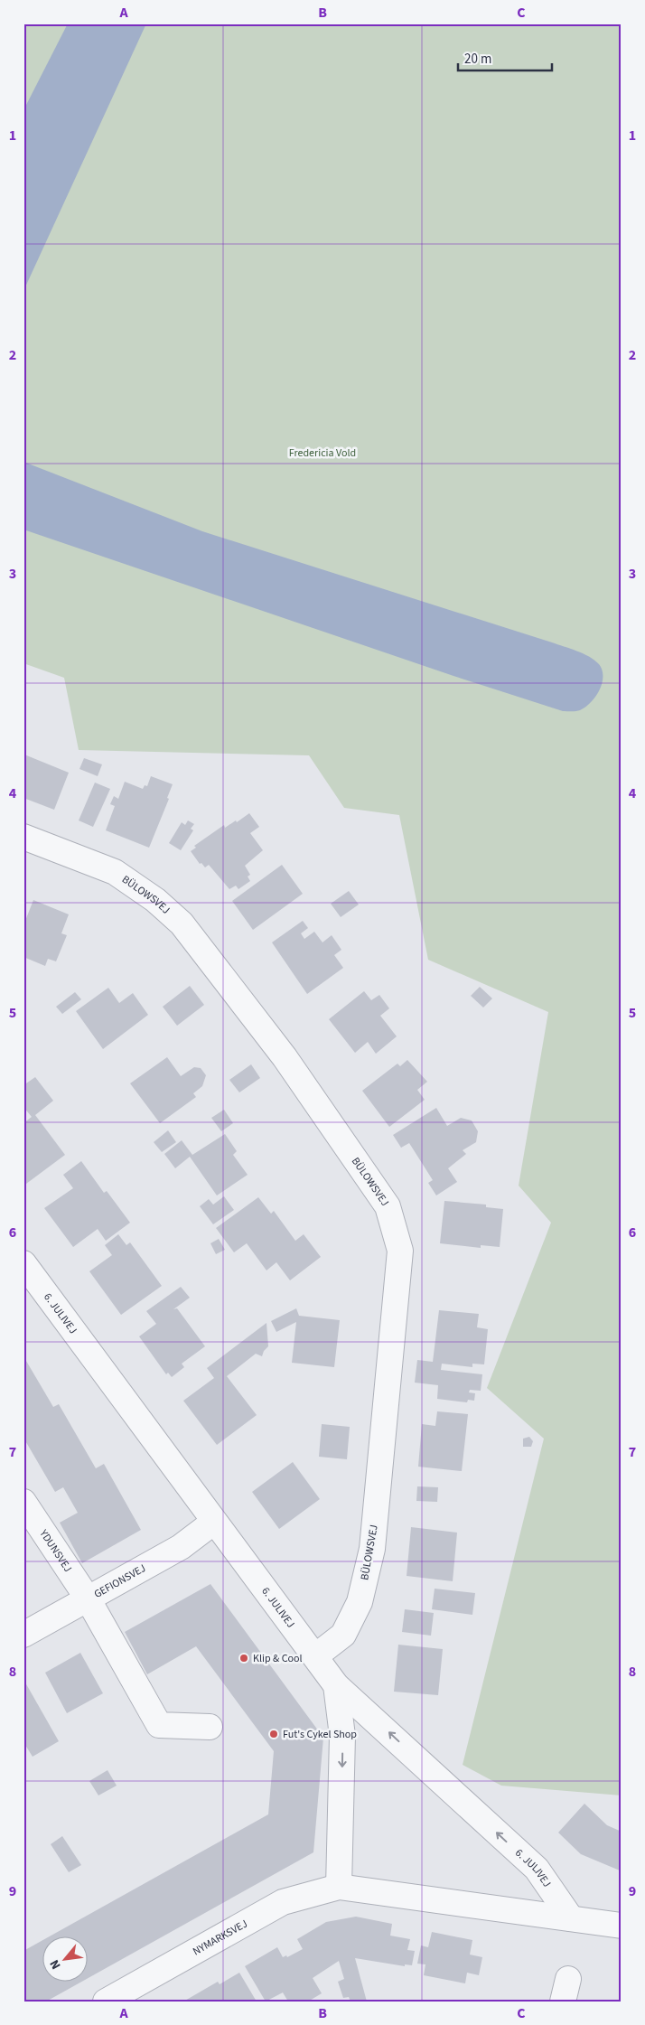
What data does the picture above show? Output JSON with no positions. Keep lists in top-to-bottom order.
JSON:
{
  "streets": {
    "street": [
      "BÜLOWSVEJ",
      "6. JULIVEJ",
      "YDUNSVEJ",
      "GEFIONSVEJ",
      "NYMARKSVEJ"
    ]
  },
  "crossings": [
    ["BÜLOWSVEJ", "6. JULIVEJ"],
    ["6. JULIVEJ", "GEFIONSVEJ"],
    ["YDUNSVEJ", "GEFIONSVEJ"]
  ],
  "one_way": ["6. JULIVEJ"],
  "parks": ["Fredericia Vold"],
  "places": ["Klip & Cool", "Fut's Cykel Shop"],
  "scale_bar": "20 m",
  "north": "bottom left",
  "grid": {
    "columns": ["A", "B", "C"],
    "rows": [
      "1",
      "2",
      "3",
      "4",
      "5",
      "6",
      "7",
      "8",
      "9"
    ]
  }
}
